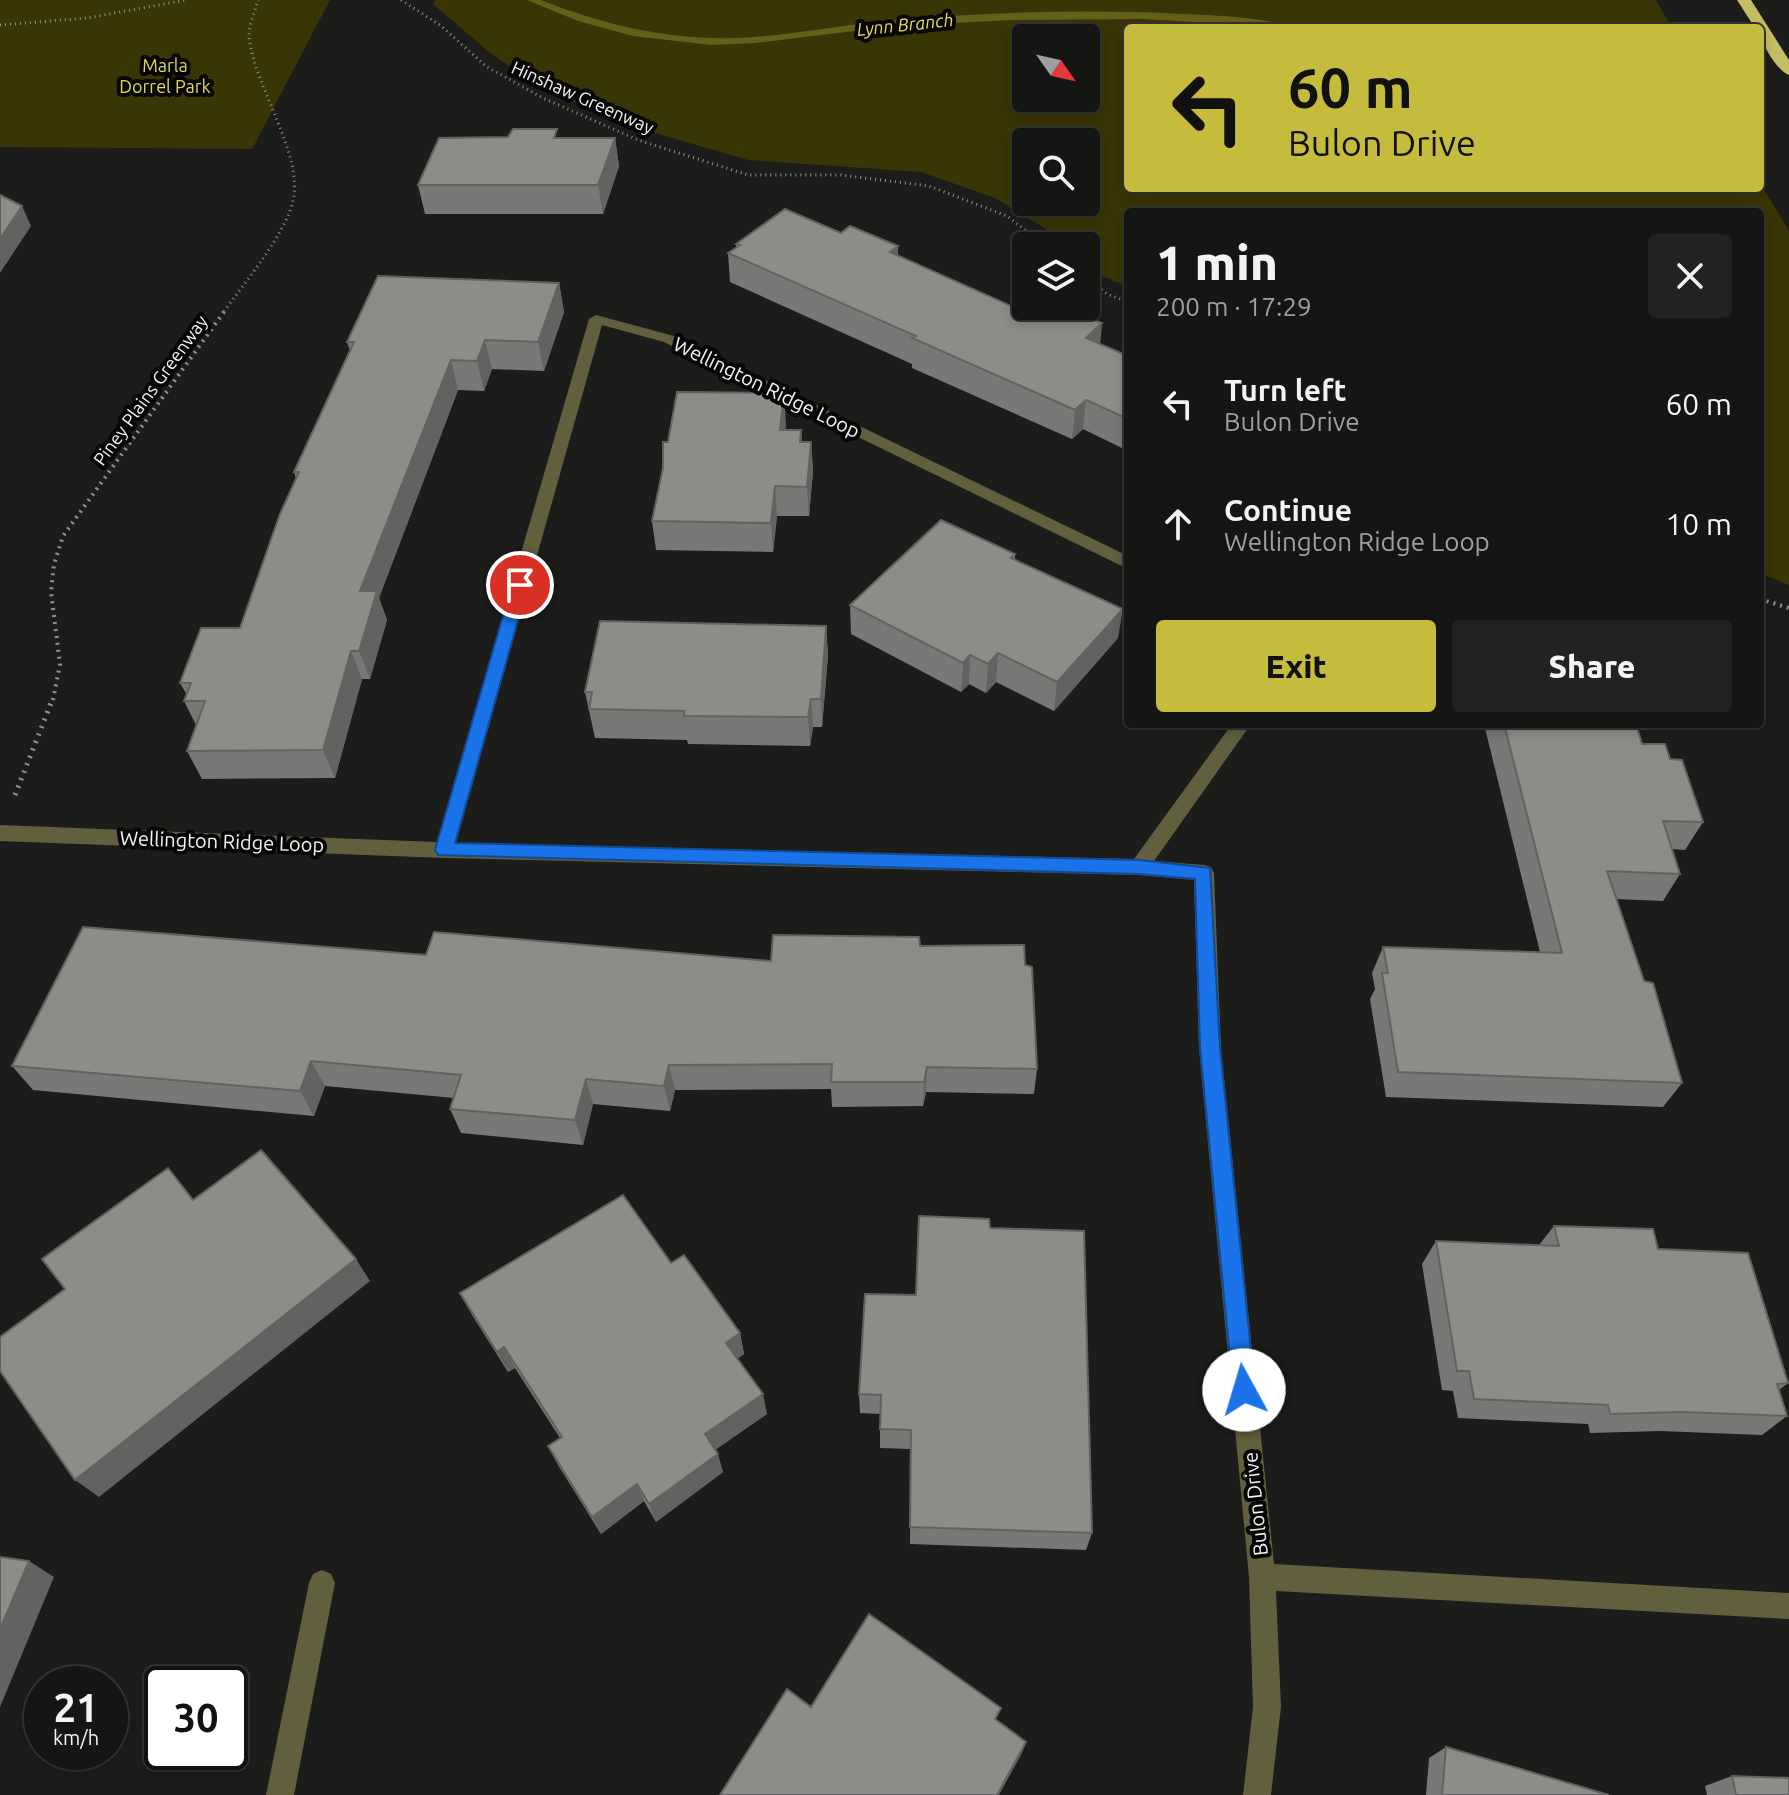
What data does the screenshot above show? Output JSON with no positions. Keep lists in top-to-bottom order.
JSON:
{
  "streets": {
    "street": ["Wellington Ridge Loop", "Bulon Drive"],
    "path": ["Hinshaw Greenway", "Piney Plains Greenway"]
  },
  "crossings": [
    ["Wellington Ridge Loop", "Bulon Drive"]
  ],
  "water": ["Lynn Branch"],
  "parks": ["Marla Dorrel Park"],
  "north": "bottom right",
  "page": {
    "turn": ["60 m", "Bulon Drive"],
    "heading": ["1 min", "200 m · 17:29"],
    "list": [
      {
        "name": "Turn left",
        "note": "Bulon Drive",
        "value": "60 m"
      },
      {
        "name": "Continue",
        "note": "Wellington Ridge Loop",
        "value": "10 m"
      }
    ],
    "buttons": ["Exit", "Share"],
    "speed": "21 km/h",
    "limit": "30"
  }
}
